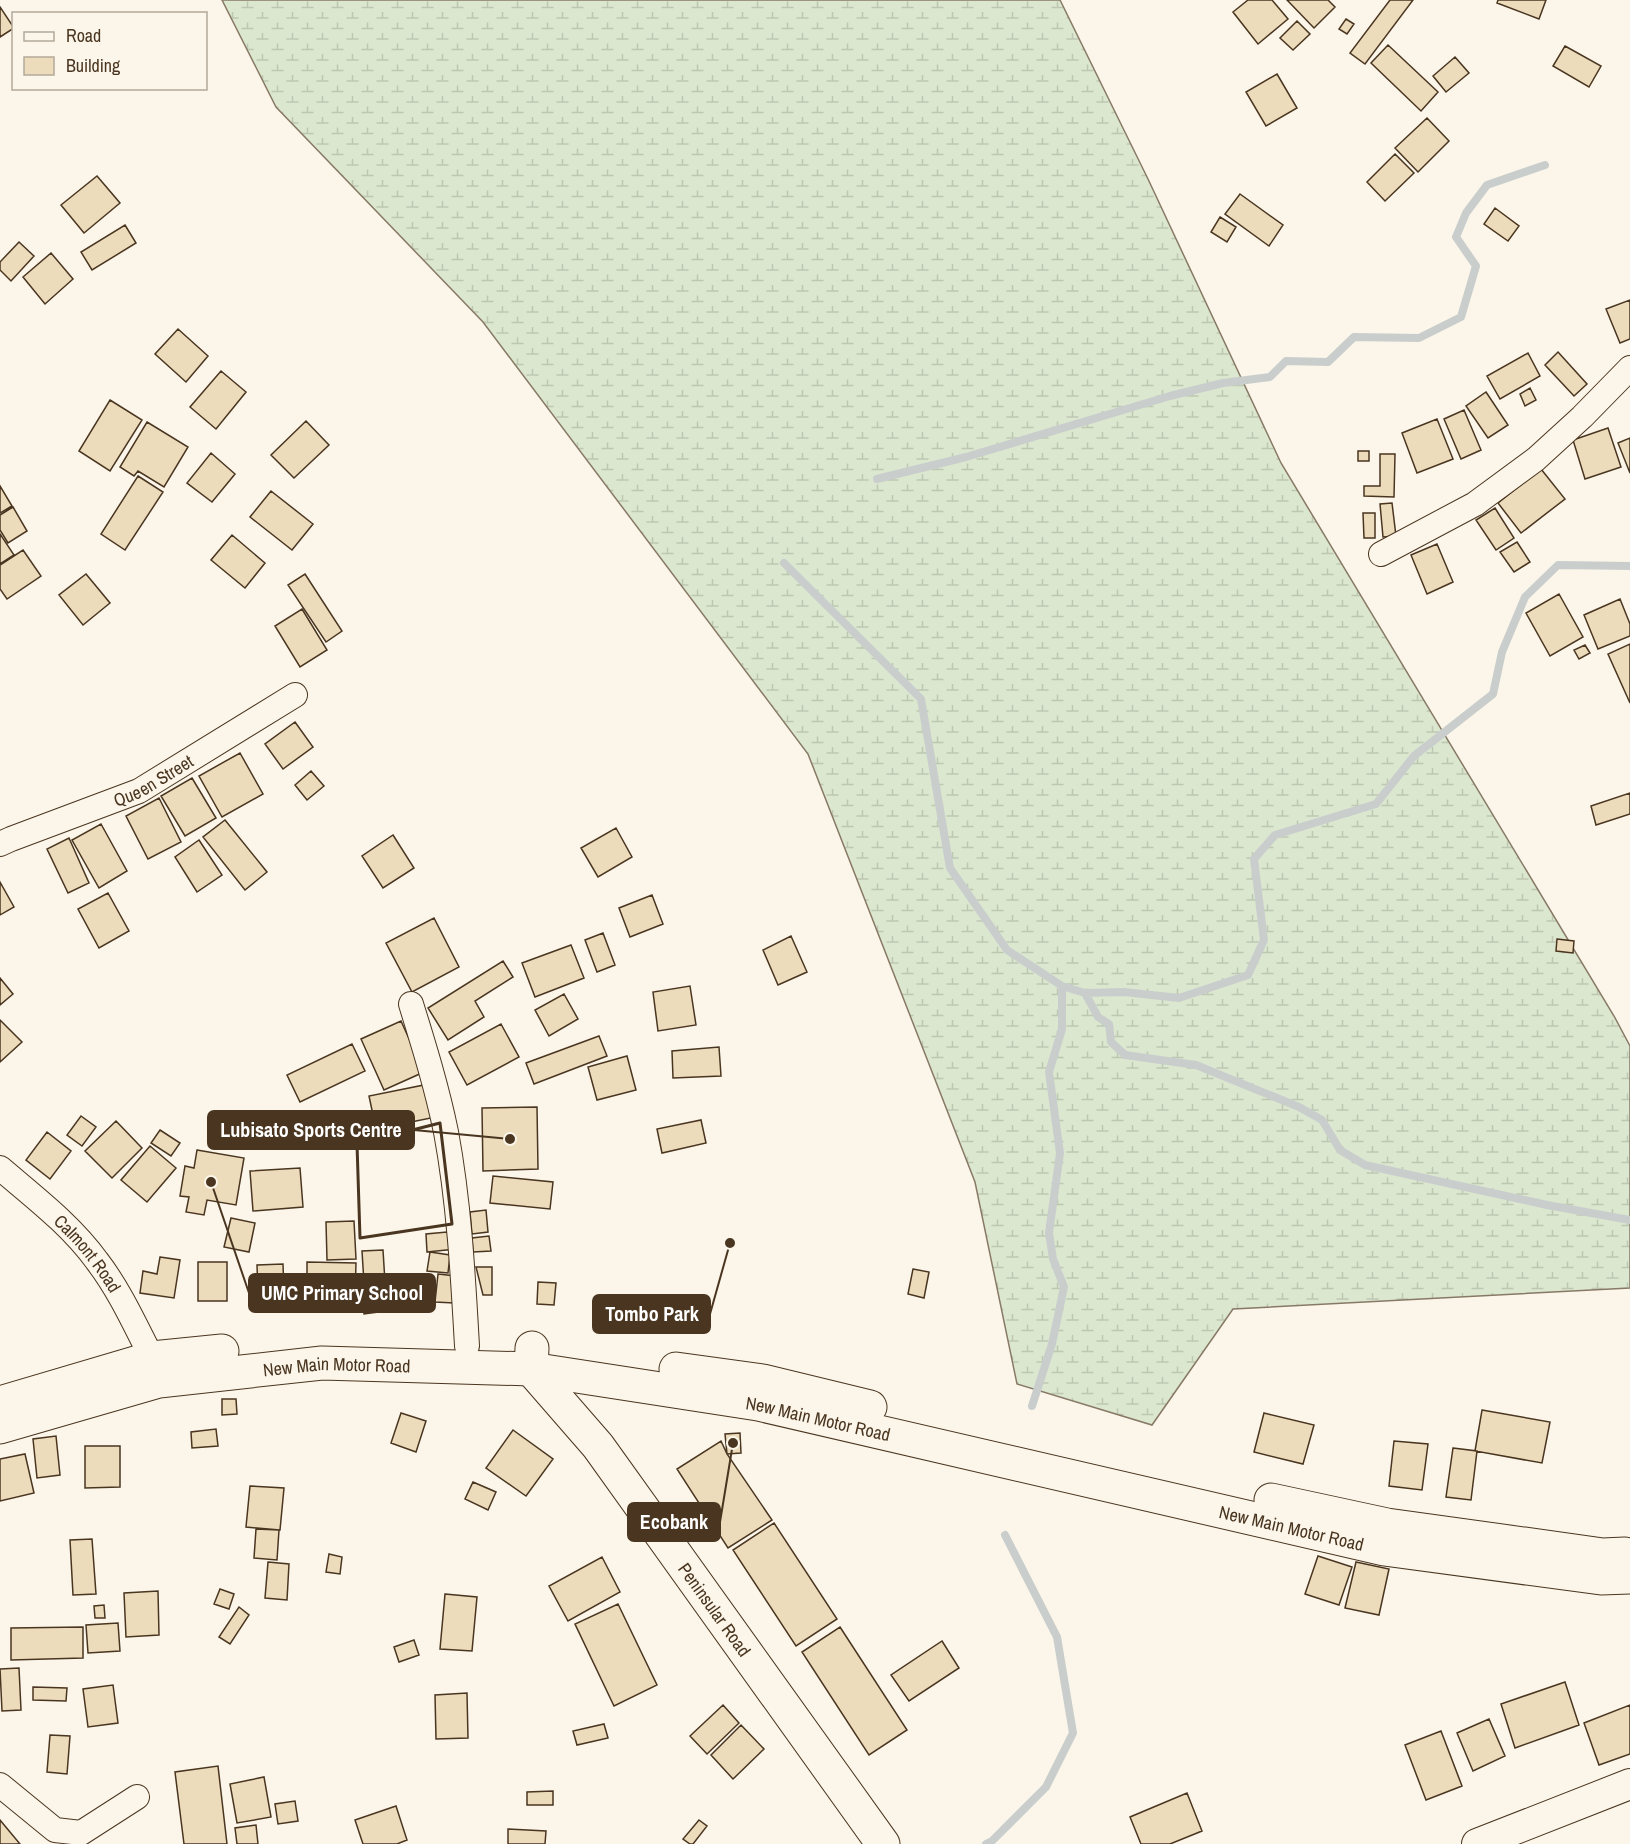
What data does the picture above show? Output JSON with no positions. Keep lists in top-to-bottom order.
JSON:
{
  "streets": {
    "main road": ["New Main Motor Road", "Peninsular Road"],
    "street": ["Queen Street", "Calmont Road"]
  },
  "crossings": [
    ["Calmont Road", "New Main Motor Road"],
    ["New Main Motor Road", "Peninsular Road"]
  ],
  "places": [
    "Lubisato Sports Centre",
    "UMC Primary School",
    "Tombo Park",
    "Ecobank"
  ],
  "legend": ["Road", "Building"]
}
